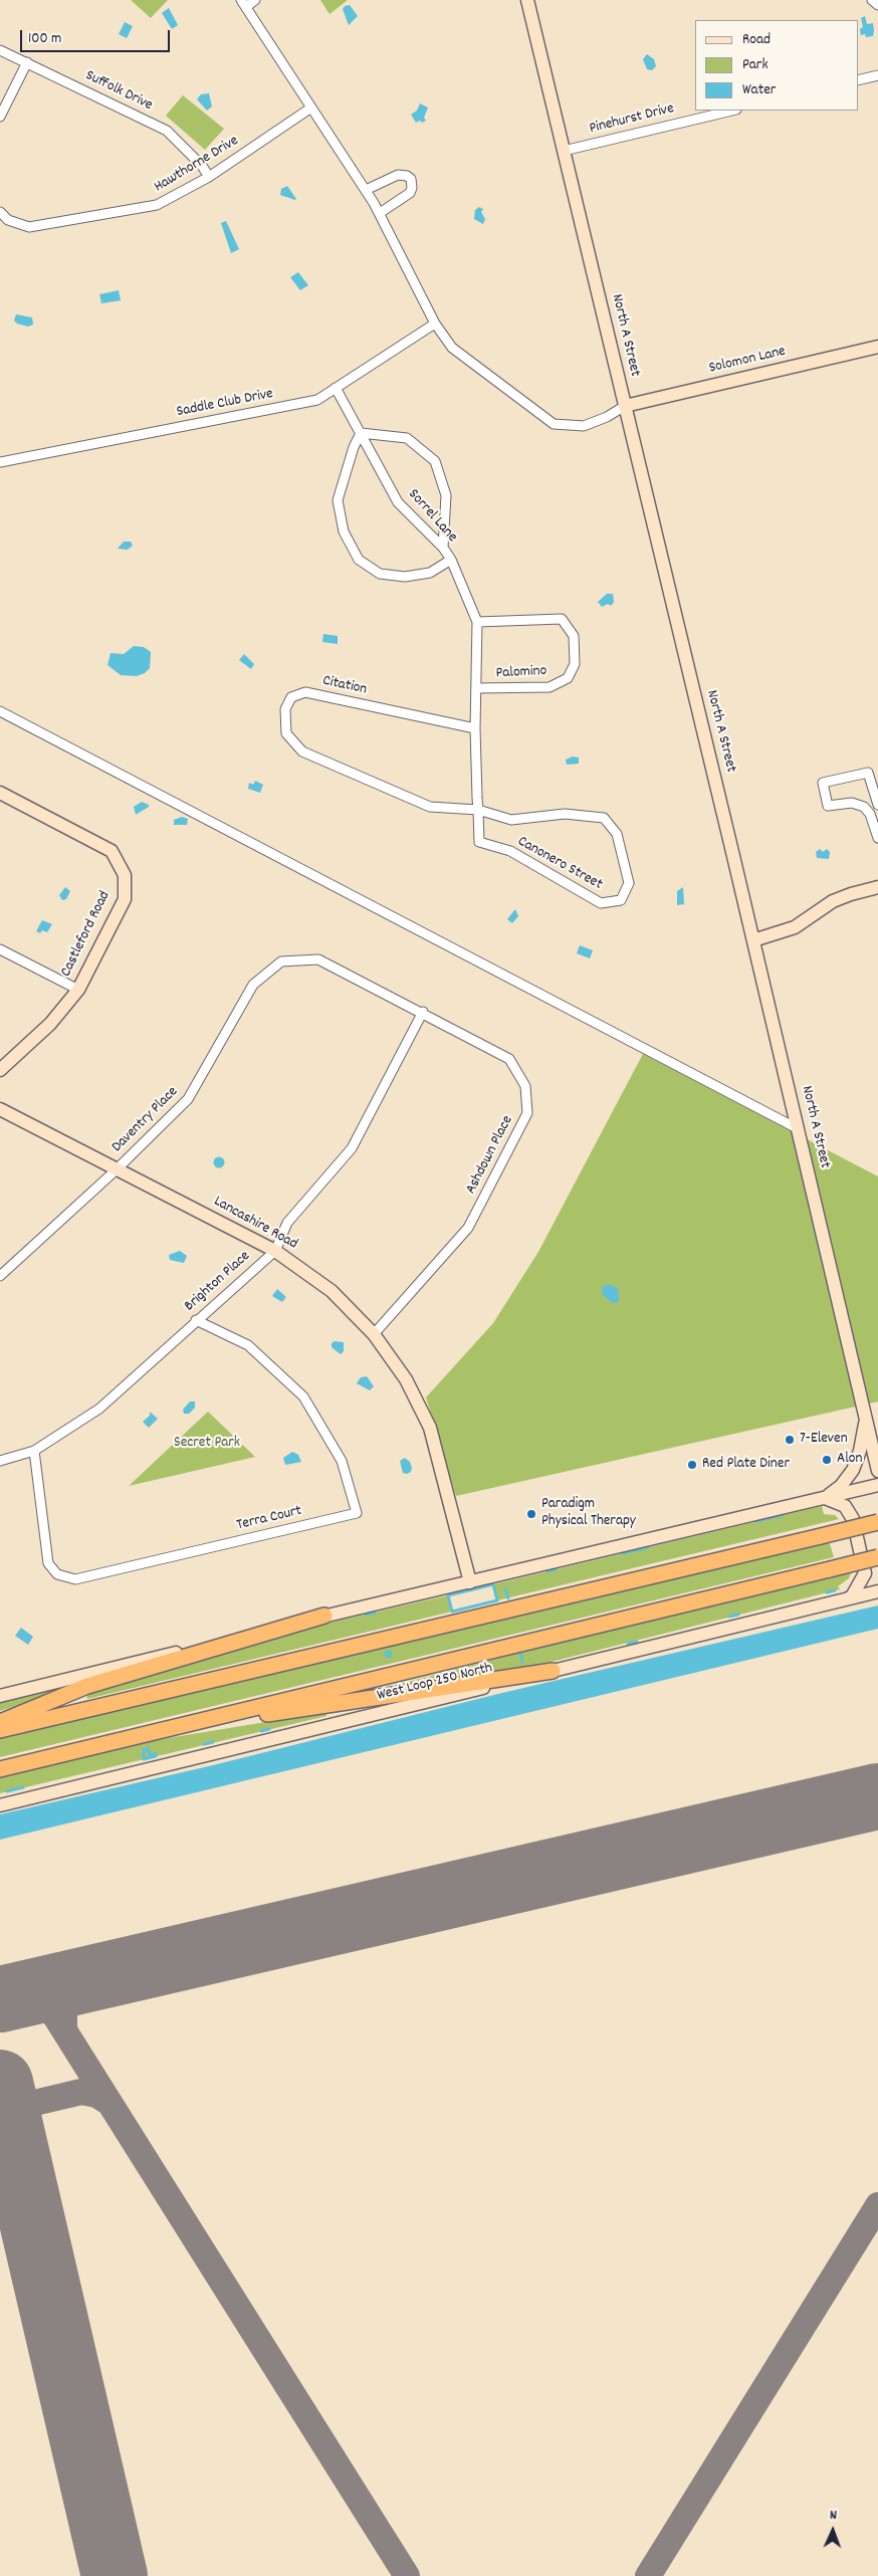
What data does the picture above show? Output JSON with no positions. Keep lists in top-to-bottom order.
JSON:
{
  "streets": {
    "main road": [
      "North A Street",
      "Solomon Lane",
      "Castleford Road",
      "Lancashire Road",
      "West Loop 250 North"
    ],
    "street": [
      "Suffolk Drive",
      "Pinehurst Drive",
      "Hawthorne Drive",
      "Saddle Club Drive",
      "Sorrel Lane",
      "Palomino",
      "Citation",
      "Canonero Street",
      "Daventry Place",
      "Ashdown Place",
      "Brighton Place",
      "Terra Court"
    ]
  },
  "crossings": [
    ["Suffolk Drive", "Hawthorne Drive"],
    ["Pinehurst Drive", "North A Street"],
    ["North A Street", "Solomon Lane"],
    ["Saddle Club Drive", "Sorrel Lane"],
    ["Sorrel Lane", "Palomino"],
    ["Citation", "Canonero Street"],
    ["Daventry Place", "Ashdown Place"],
    ["Daventry Place", "Lancashire Road"],
    ["Ashdown Place", "Lancashire Road"],
    ["Ashdown Place", "Brighton Place"],
    ["Lancashire Road", "Brighton Place"],
    ["Brighton Place", "Terra Court"]
  ],
  "parks": ["Secret Park"],
  "places": [
    "7-Eleven",
    "Alon",
    "Red Plate Diner",
    "Paradigm Physical Therapy"
  ],
  "legend": ["Road", "Park", "Water"],
  "scale_bar": "100 m",
  "north": "top"
}
